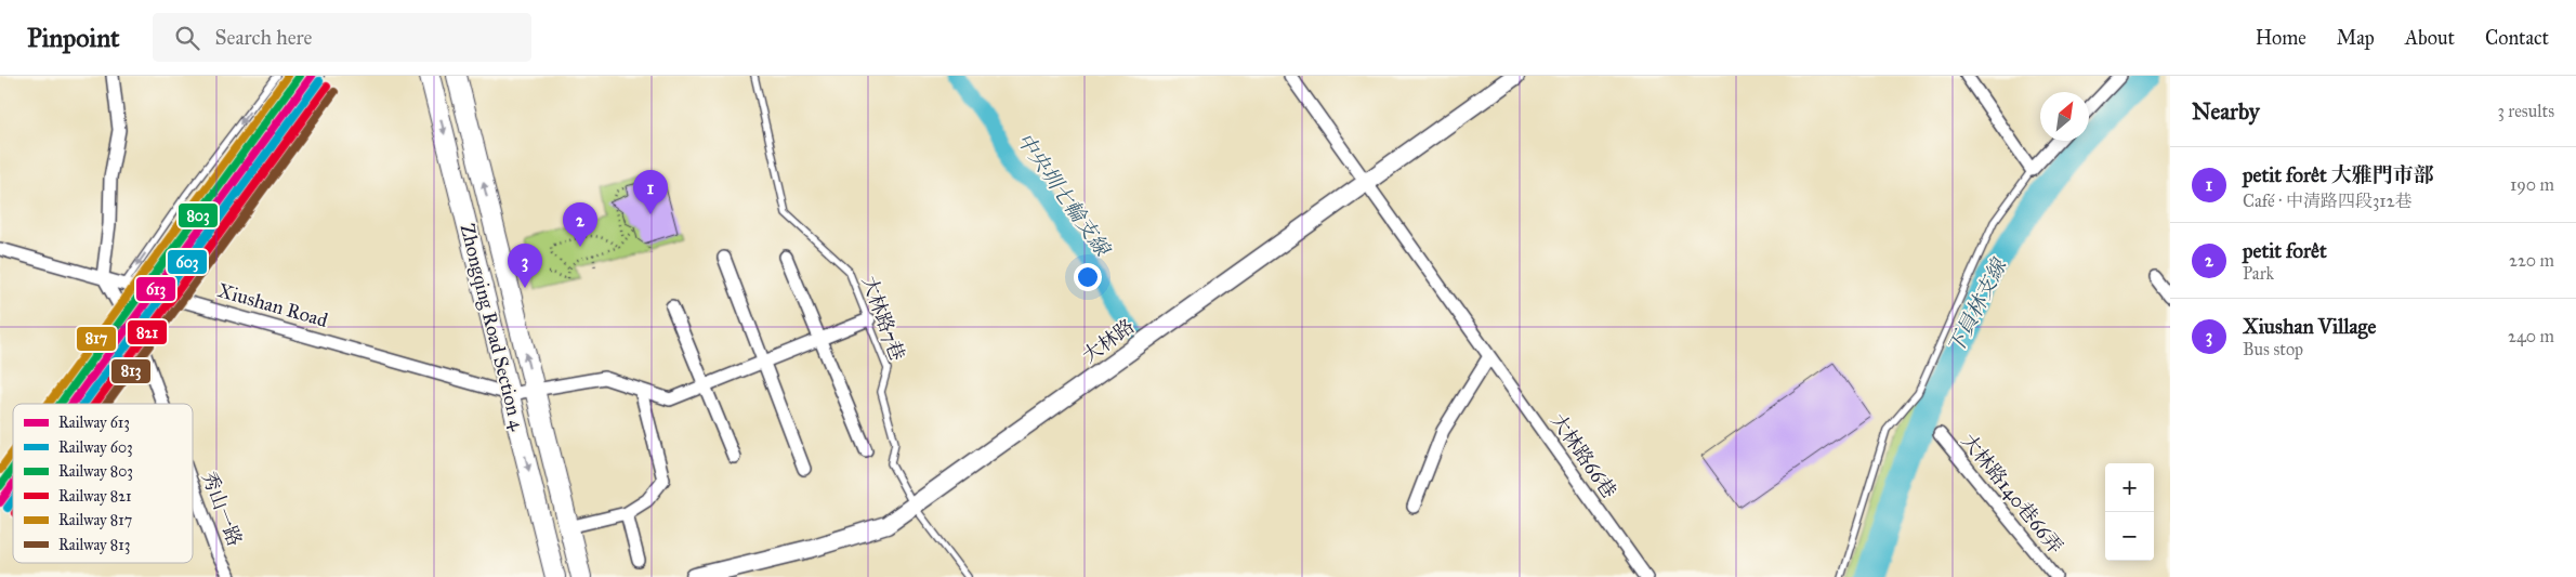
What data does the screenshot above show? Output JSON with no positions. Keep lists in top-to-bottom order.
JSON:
{
  "streets": {
    "main road": ["Zhongqing Road Section 4"],
    "street": [
      "Xiushan Road",
      "大林路",
      "大林路66巷",
      "大林路140巷66弄",
      "秀山一路"
    ],
    "lane": ["大林路7巷"]
  },
  "crossings": [
    ["Xiushan Road", "大林路7巷"],
    ["Xiushan Road", "Zhongqing Road Section 4"],
    ["Xiushan Road", "秀山一路"],
    ["大林路7巷", "大林路"],
    ["大林路", "大林路66巷"]
  ],
  "water": ["中央圳七輪支線", "下員林支線"],
  "lines": [
    "rail line 613",
    "rail line 803",
    "rail line 817",
    "rail line 603",
    "rail line 821",
    "rail line 813"
  ],
  "legend": [
    "Railway 613",
    "Railway 603",
    "Railway 803",
    "Railway 821",
    "Railway 817",
    "Railway 813"
  ],
  "north": "top right",
  "page": {
    "header": "Pinpoint",
    "search": "Search here",
    "nav": [
      "Home",
      "Map",
      "About",
      "Contact"
    ],
    "heading": ["Nearby", "3 results"],
    "list": [
      {
        "mark": "1",
        "name": "petit forêt 大雅門市部",
        "note": "Café · 中清路四段312巷",
        "value": "190 m"
      },
      {
        "mark": "2",
        "name": "petit forêt",
        "note": "Park",
        "value": "220 m"
      },
      {
        "mark": "3",
        "name": "Xiushan Village",
        "note": "Bus stop",
        "value": "240 m"
      }
    ],
    "pins": ["1", "2", "3"],
    "map_buttons": ["+", "−"]
  }
}
